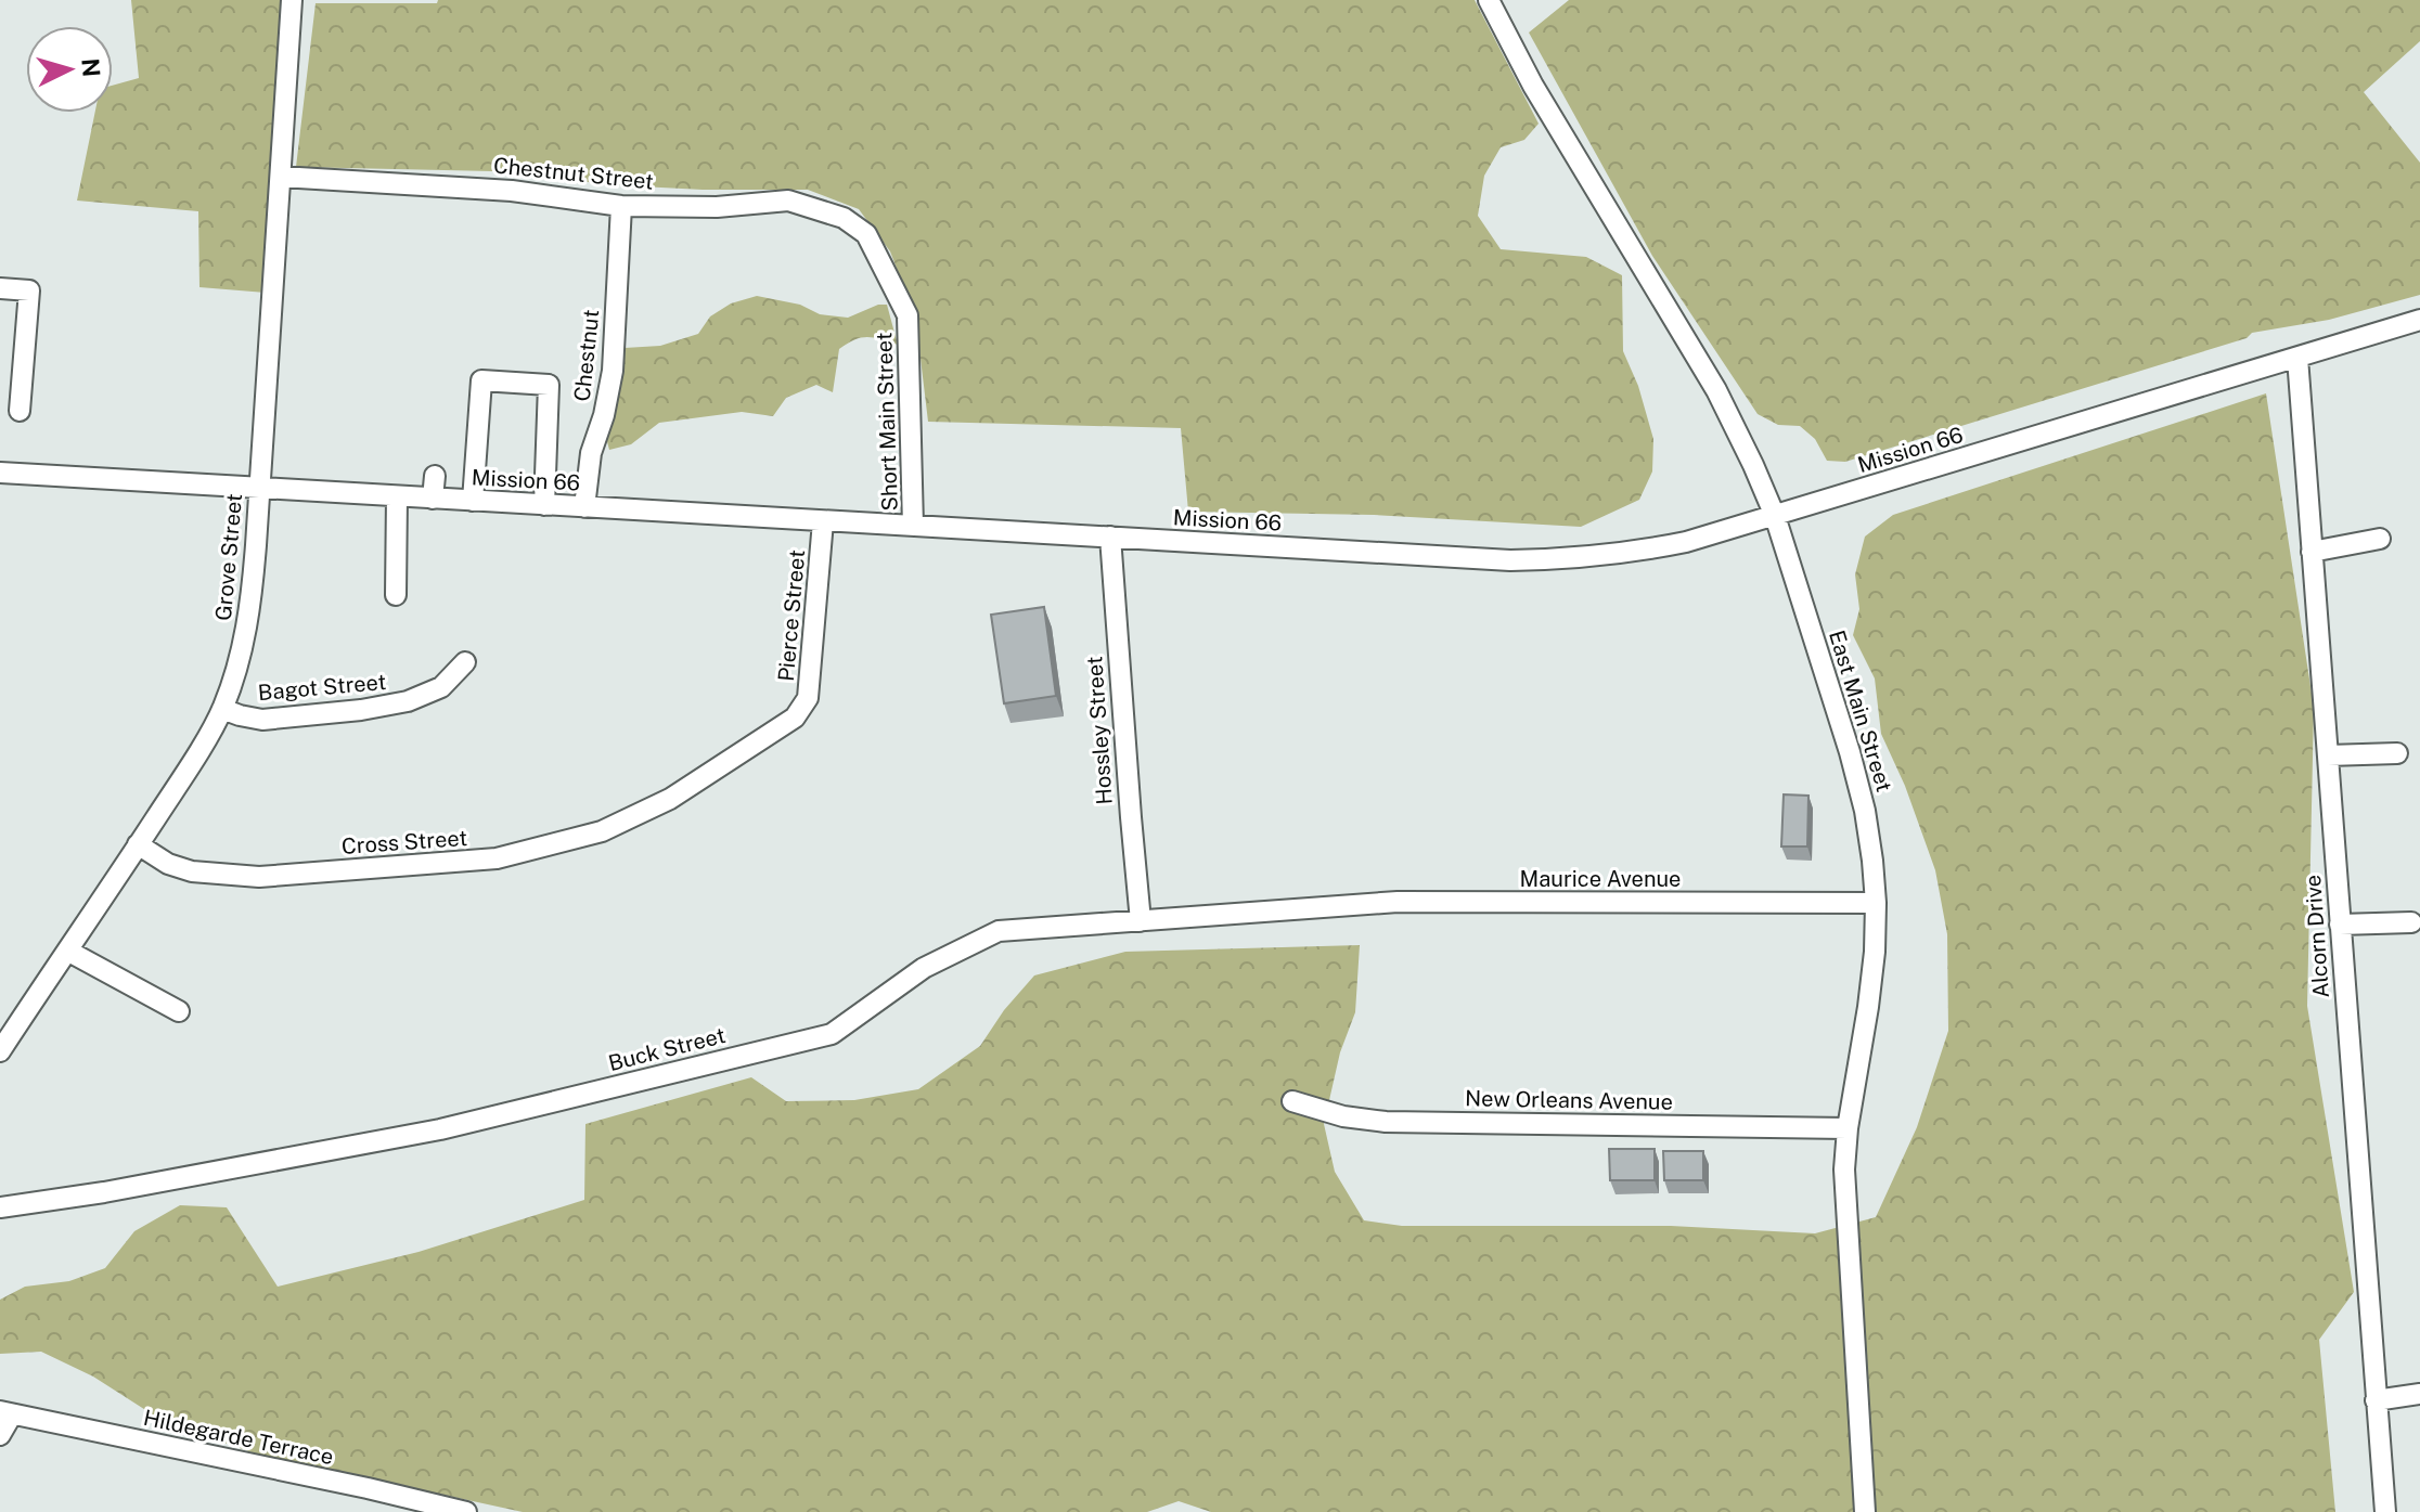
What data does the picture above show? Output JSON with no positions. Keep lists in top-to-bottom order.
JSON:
{
  "streets": {
    "street": [
      "Chestnut Street",
      "Chestnut",
      "Short Main Street",
      "Mission 66",
      "Grove Street",
      "Pierce Street",
      "Bagot Street",
      "East Main Street",
      "Hossley Street",
      "Cross Street",
      "Maurice Avenue",
      "Alcorn Drive",
      "Buck Street",
      "New Orleans Avenue",
      "Hildegarde Terrace"
    ]
  },
  "crossings": [
    ["Chestnut Street", "Chestnut"],
    ["Chestnut Street", "Short Main Street"],
    ["Chestnut Street", "Grove Street"],
    ["Chestnut", "Mission 66"],
    ["Short Main Street", "Mission 66"],
    ["Mission 66", "Grove Street"],
    ["Mission 66", "Pierce Street"],
    ["Mission 66", "East Main Street"],
    ["Mission 66", "Hossley Street"],
    ["Mission 66", "Alcorn Drive"],
    ["Grove Street", "Bagot Street"],
    ["Grove Street", "Cross Street"],
    ["Pierce Street", "Cross Street"],
    ["East Main Street", "Maurice Avenue"],
    ["East Main Street", "New Orleans Avenue"],
    ["Hossley Street", "Buck Street"],
    ["Maurice Avenue", "Buck Street"]
  ],
  "north": "right"
}
